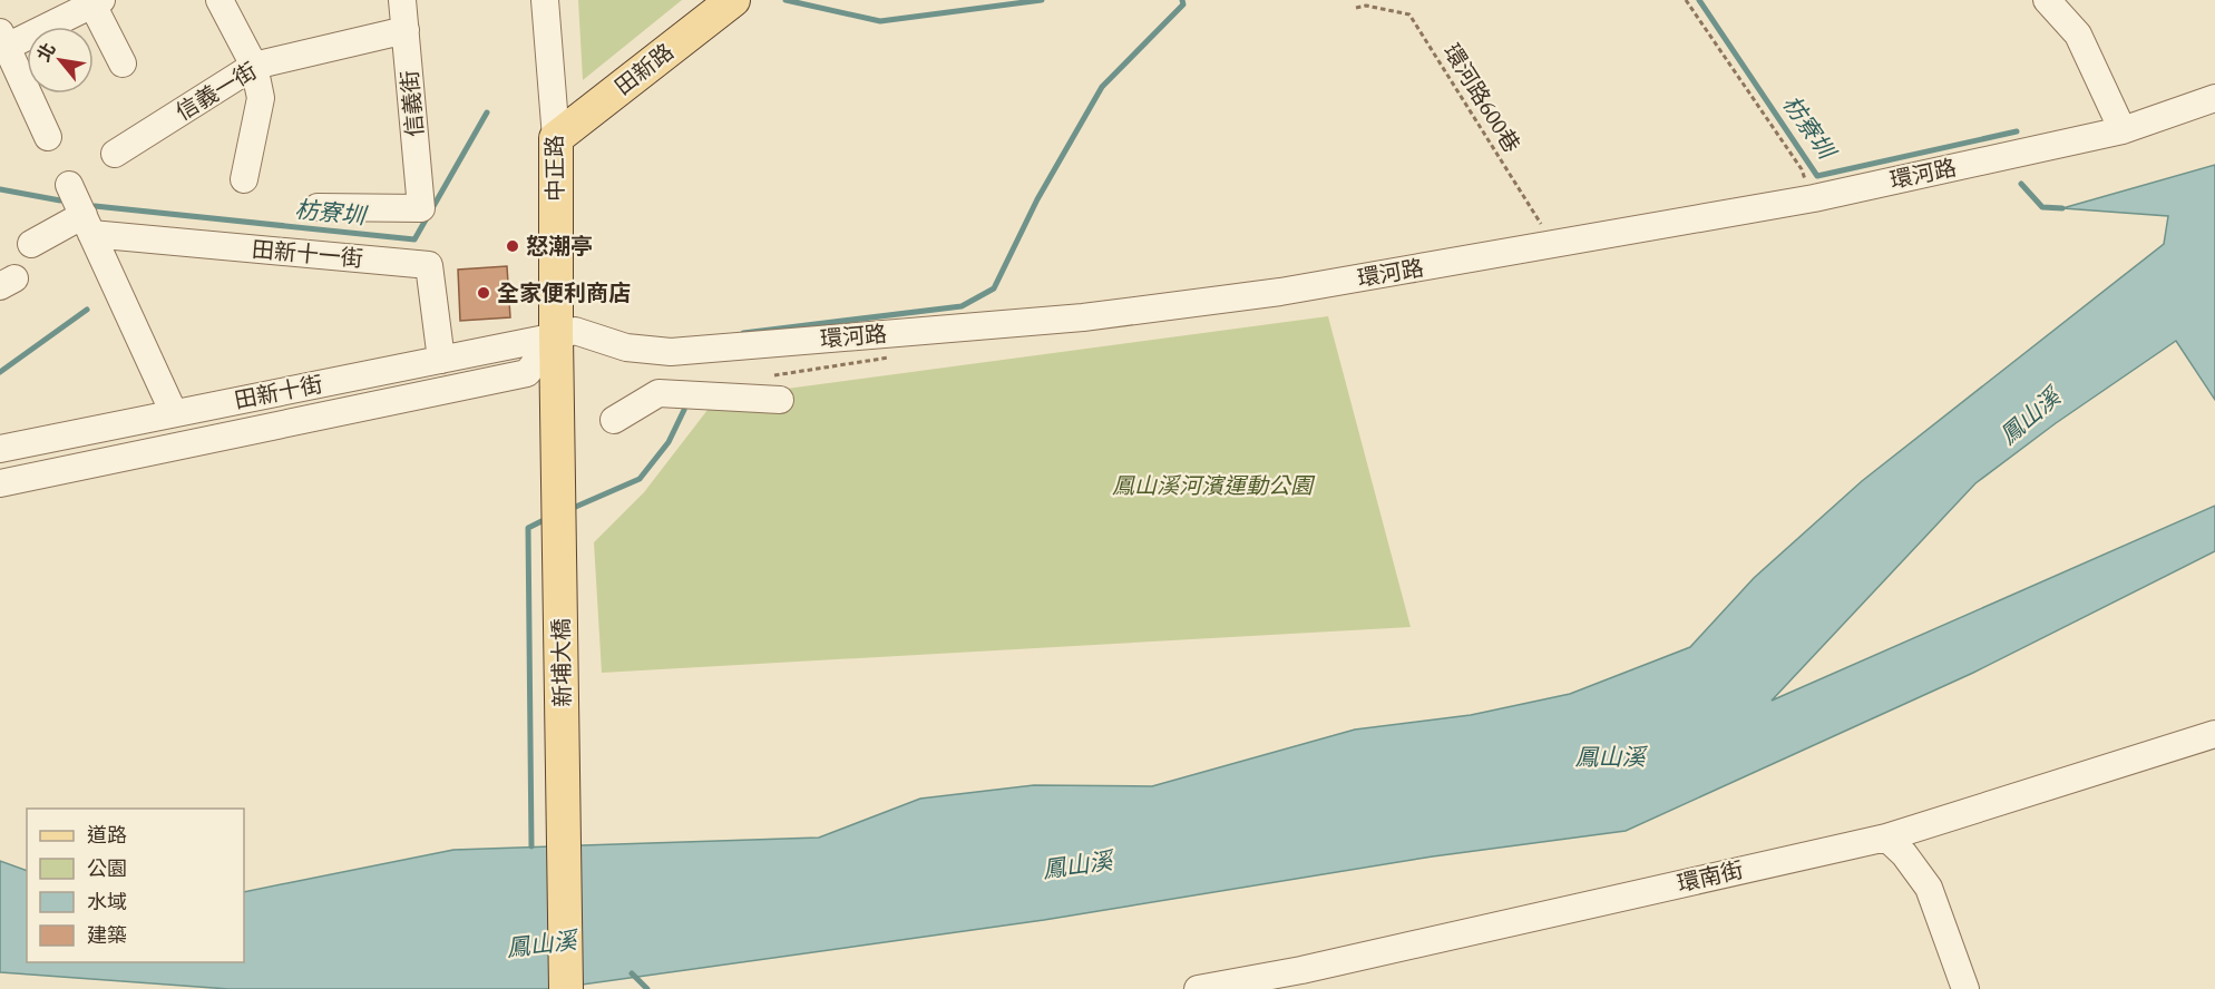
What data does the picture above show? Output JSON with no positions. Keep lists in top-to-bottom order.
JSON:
{
  "streets": {
    "main road": ["田新路", "中正路", "新埔大橋"],
    "street": [
      "信義一街",
      "信義街",
      "環河路",
      "田新十一街",
      "田新十街",
      "環南街"
    ],
    "path": ["環河路600巷"]
  },
  "crossings": [
    ["田新路", "中正路"],
    ["信義一街", "信義街"],
    ["環河路600巷", "環河路"],
    ["中正路", "環河路"],
    ["中正路", "田新十街"],
    ["中正路", "新埔大橋"],
    ["環河路", "田新十街"],
    ["環河路", "新埔大橋"],
    ["田新十一街", "田新十街"],
    ["田新十街", "新埔大橋"]
  ],
  "water": ["枋寮圳", "鳳山溪"],
  "parks": ["鳳山溪河濱運動公園"],
  "places": ["怒潮亭", "全家便利商店"],
  "legend": [
    "道路",
    "公園",
    "水域",
    "建築"
  ],
  "north": "top left"
}
